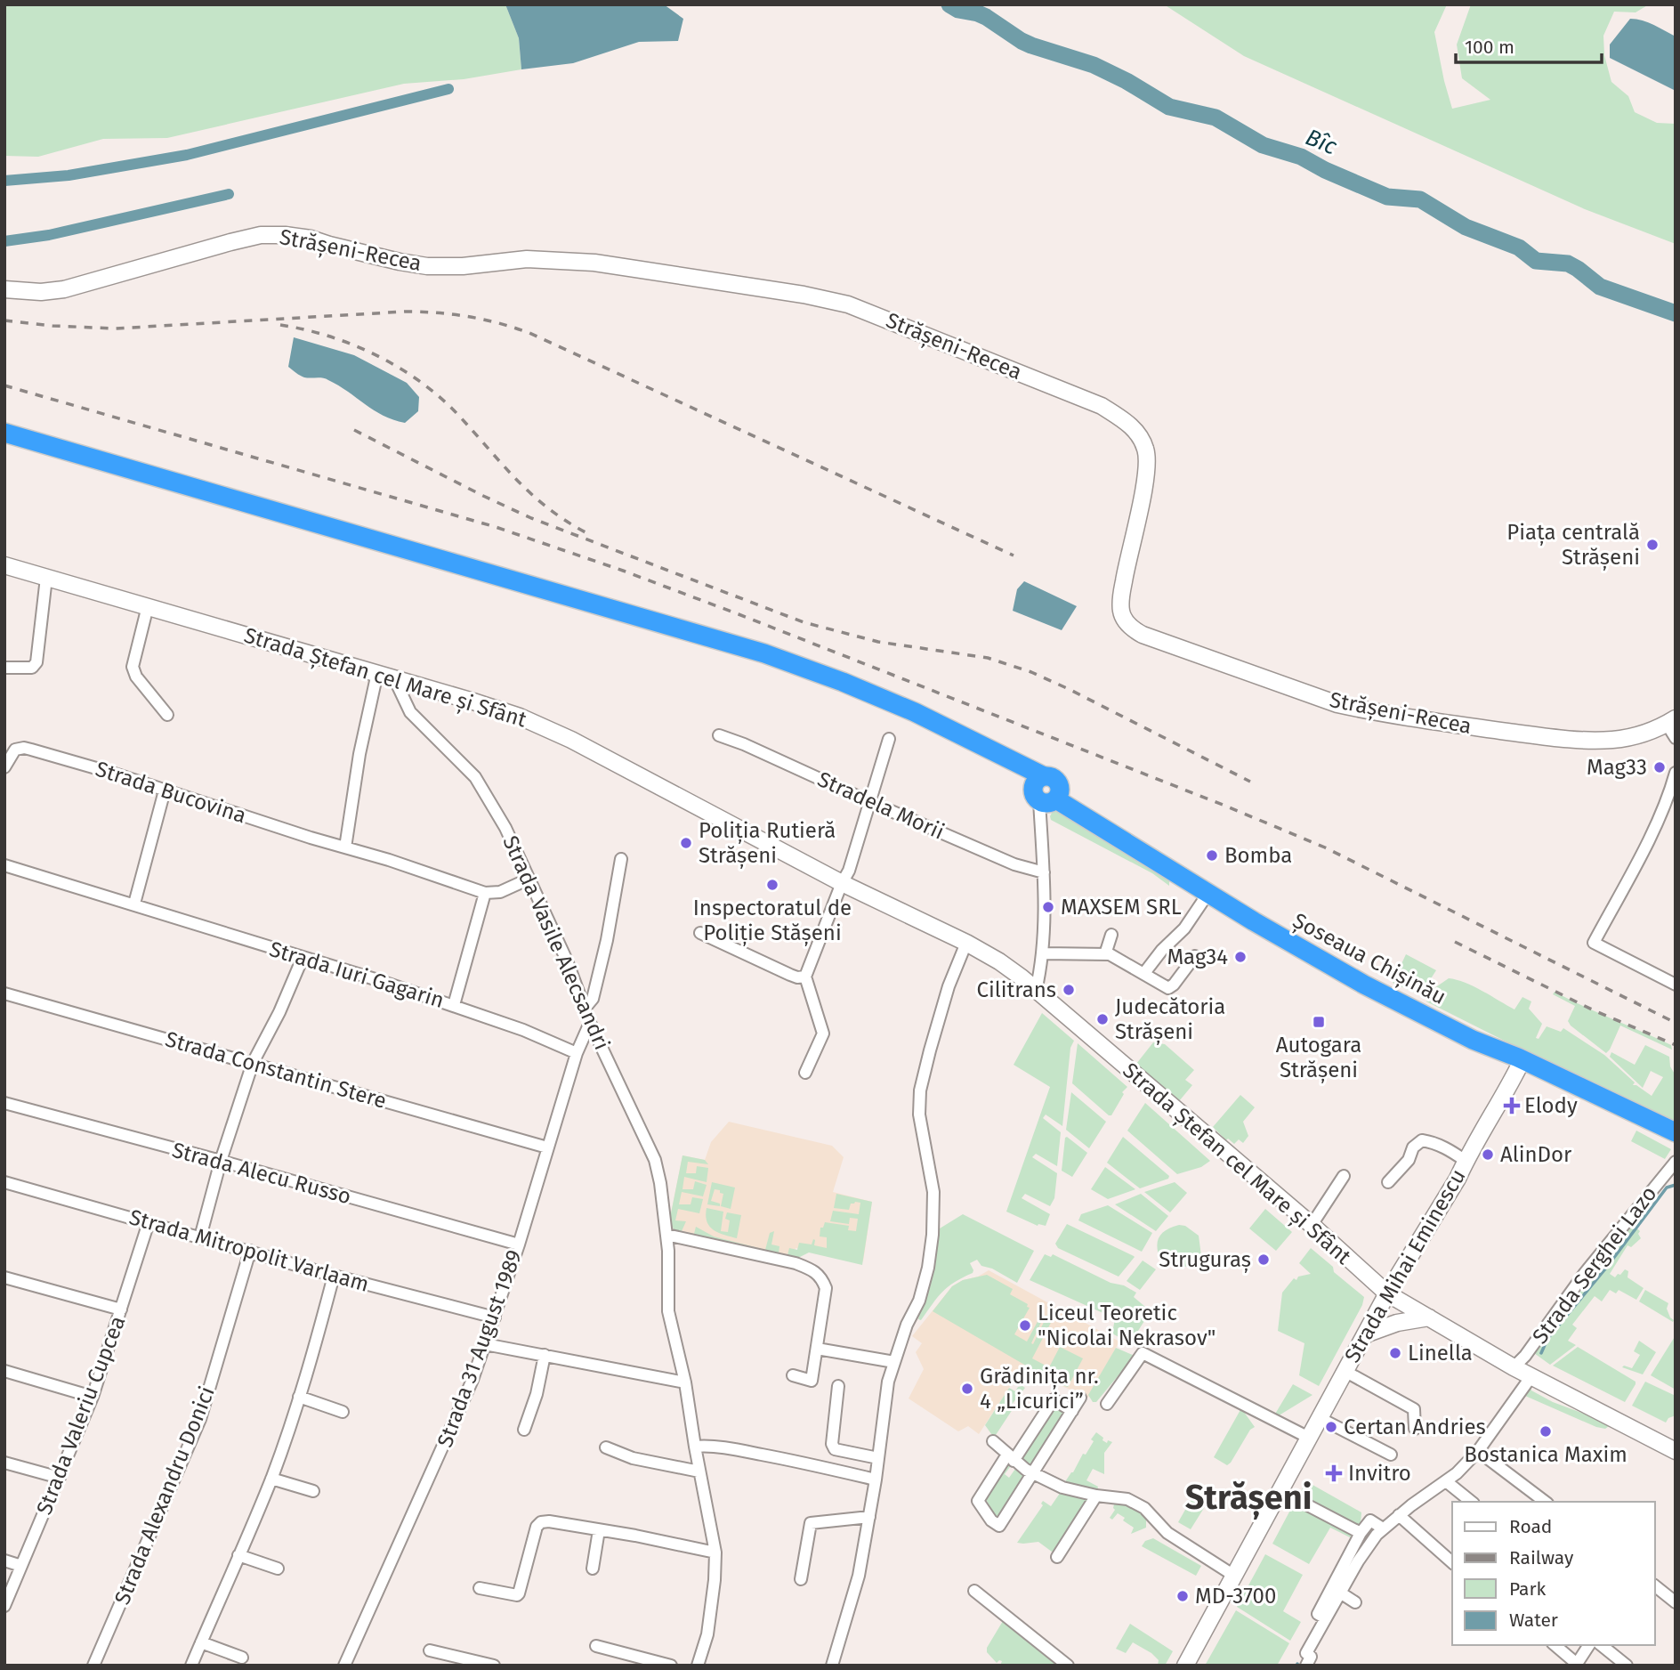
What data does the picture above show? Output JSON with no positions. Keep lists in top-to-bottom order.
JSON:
{
  "streets": {
    "highway": ["Șoseaua Chișinău"],
    "main road": ["Strășeni-Recea", "Strada Ștefan cel Mare și Sfânt", "Strada Mihai Eminescu"],
    "street": [
      "Strada Bucovina",
      "Stradela Morii",
      "Strada Vasile Alecsandri",
      "Strada Iuri Gagarin",
      "Strada Constantin Stere",
      "Strada Alecu Russo",
      "Strada Mitropolit Varlaam",
      "Strada Serghei Lazo",
      "Strada 31 August 1989",
      "Strada Valeriu Cupcea",
      "Strada Alexandru Donici"
    ]
  },
  "crossings": [
    ["Strada Ștefan cel Mare și Sfânt", "Strada Vasile Alecsandri"],
    ["Strada Ștefan cel Mare și Sfânt", "Strada Serghei Lazo"],
    ["Strada Ștefan cel Mare și Sfânt", "Strada Mihai Eminescu"],
    ["Strada Vasile Alecsandri", "Strada 31 August 1989"],
    ["Șoseaua Chișinău", "Strada Mihai Eminescu"],
    ["Strada Iuri Gagarin", "Strada 31 August 1989"],
    ["Strada Constantin Stere", "Strada 31 August 1989"],
    ["Strada Alecu Russo", "Strada 31 August 1989"],
    ["Strada Mitropolit Varlaam", "Strada 31 August 1989"],
    ["Strada Mitropolit Varlaam", "Strada Valeriu Cupcea"],
    ["Strada Mitropolit Varlaam", "Strada Alexandru Donici"]
  ],
  "districts": ["Strășeni"],
  "water": ["Bîc"],
  "places": {
    "other": [
      "Piața centrală Strășeni",
      "Mag33",
      "Poliția Rutieră Strășeni",
      "Bomba",
      "Inspectoratul de Poliție Stășeni",
      "MAXSEM SRL",
      "Mag34",
      "Cilitrans",
      "Judecătoria Strășeni",
      "AlinDor",
      "Struguraș",
      "Liceul Teoretic \"Nicolai Nekrasov\"",
      "Linella",
      "Grădinița nr. 4 „Licurici”",
      "Certan Andries",
      "Bostanica Maxim",
      "MD-3700"
    ],
    "transit": ["Autogara Strășeni"],
    "health": ["Elody", "Invitro"]
  },
  "legend": [
    "Road",
    "Railway",
    "Park",
    "Water"
  ],
  "scale_bar": "100 m"
}
